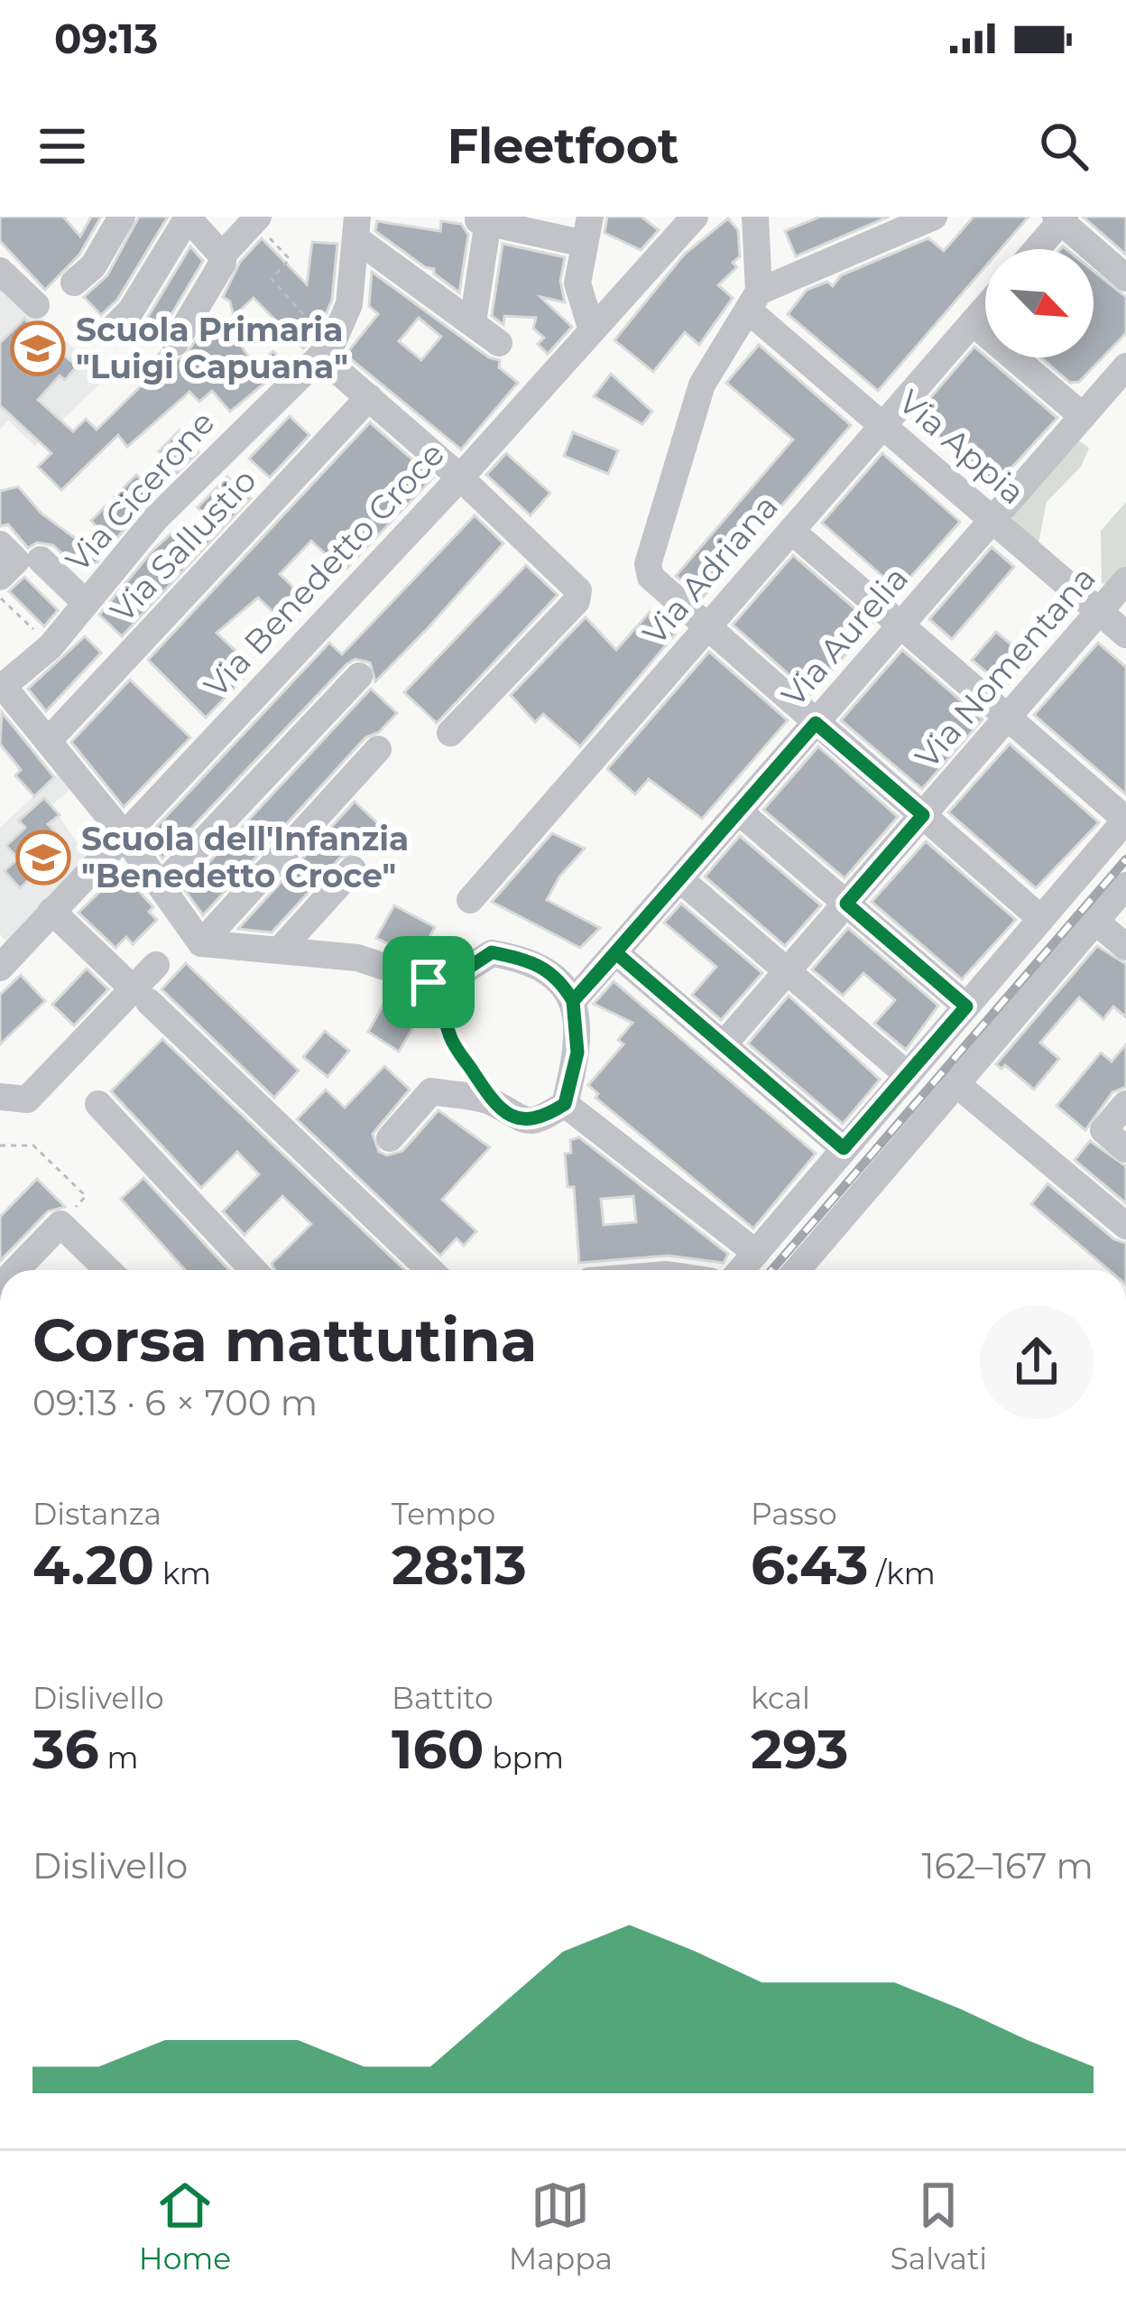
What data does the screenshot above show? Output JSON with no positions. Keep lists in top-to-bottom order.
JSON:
{
  "streets": {
    "street": [
      "Via Appia",
      "Via Cicerone",
      "Via Sallustio",
      "Via Benedetto Croce",
      "Via Adriana",
      "Via Aurelia",
      "Via Nomentana"
    ]
  },
  "crossings": [
    ["Via Appia", "Via Adriana"],
    ["Via Appia", "Via Aurelia"],
    ["Via Appia", "Via Nomentana"]
  ],
  "places": {
    "school or university": ["Scuola Primaria \"Luigi Capuana\"", "Scuola dell'Infanzia \"Benedetto Croce\""]
  },
  "north": "bottom right",
  "page": {
    "status": "09:13",
    "header": "Fleetfoot",
    "heading": ["Corsa mattutina", "09:13 · 6 × 700 m"],
    "stats": [
      ["Distanza", "4.20 km"],
      ["Tempo", "28:13"],
      ["Passo", "6:43 /km"],
      ["Dislivello", "36 m"],
      ["Battito", "160 bpm"],
      ["kcal", "293"]
    ],
    "chart": ["Dislivello", "162–167 m"],
    "tabs": ["Home", "Mappa", "Salvati"]
  }
}
